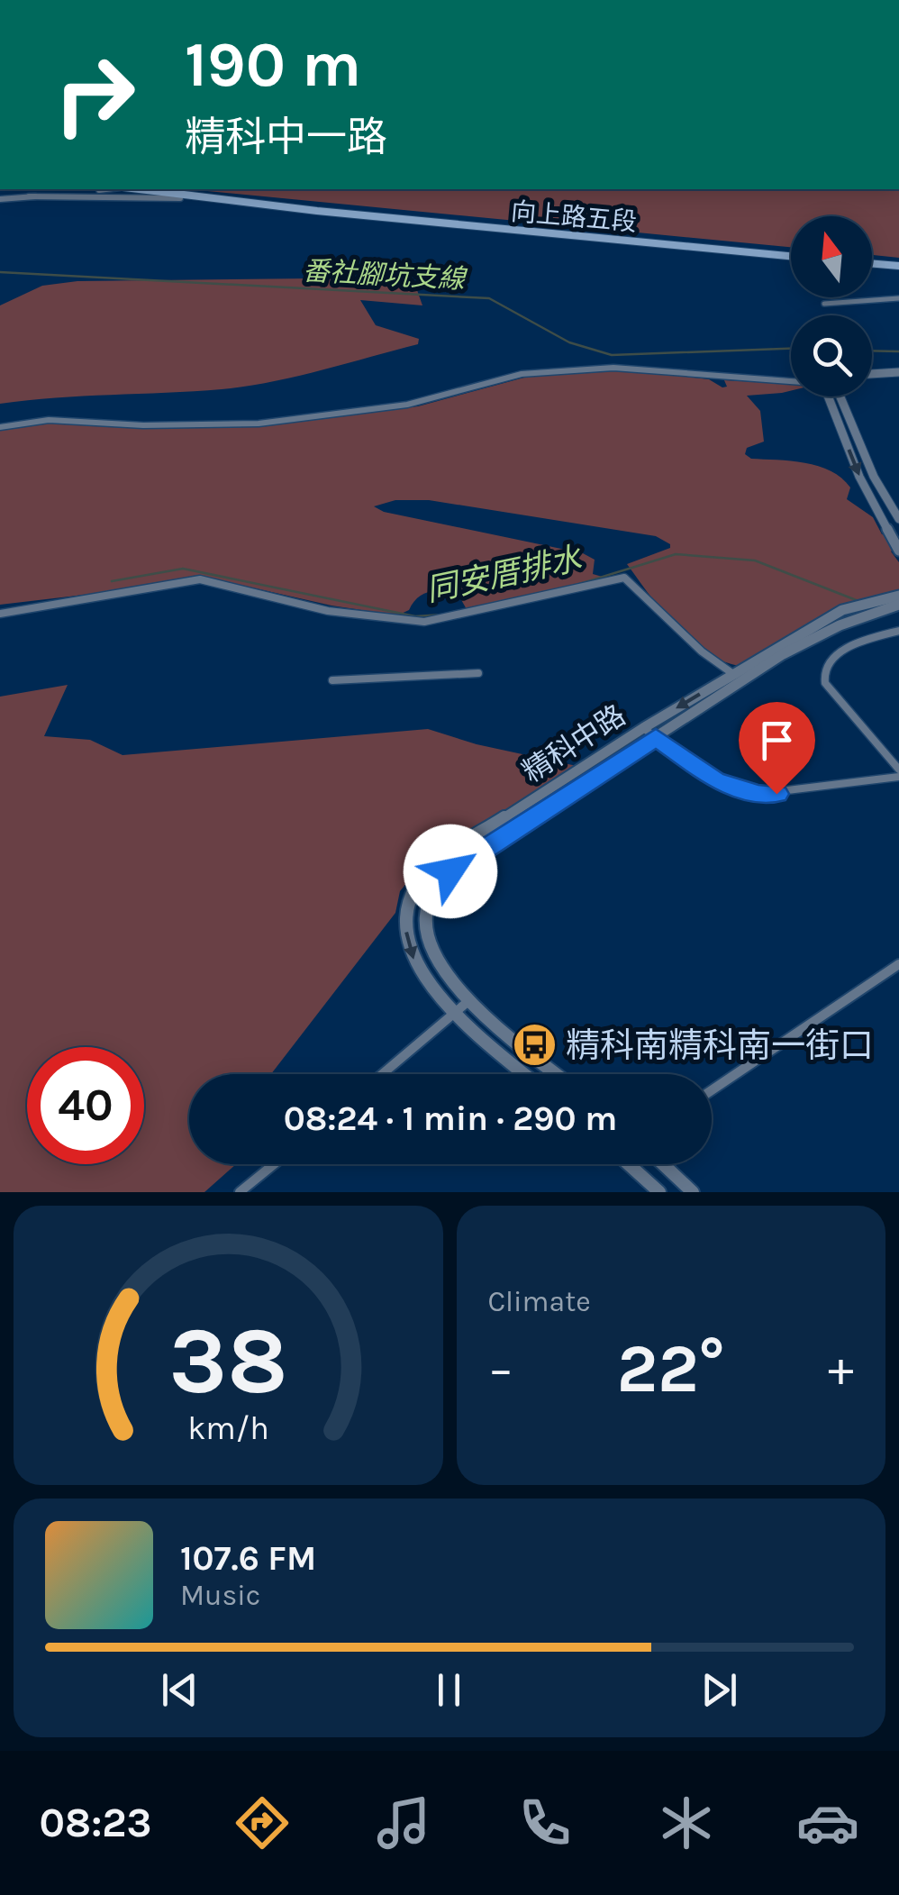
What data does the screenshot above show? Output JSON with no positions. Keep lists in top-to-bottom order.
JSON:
{
  "streets": {
    "main road": ["向上路五段"],
    "street": ["精科中路"]
  },
  "water": ["番社腳坑支線", "同安厝排水"],
  "places": {
    "bus stop": ["精科南精科南一街口"]
  },
  "north": "top",
  "page": {
    "turn": ["190 m", "精科中一路"],
    "limit": "40",
    "trip": "08:24 · 1 min · 290 m",
    "tile": "Climate",
    "heat": ["−", "22°", "+"],
    "song": ["107.6 FM", "Music"],
    "tabs": "08:23",
    "gauge": ["38", "km/h"]
  }
}
